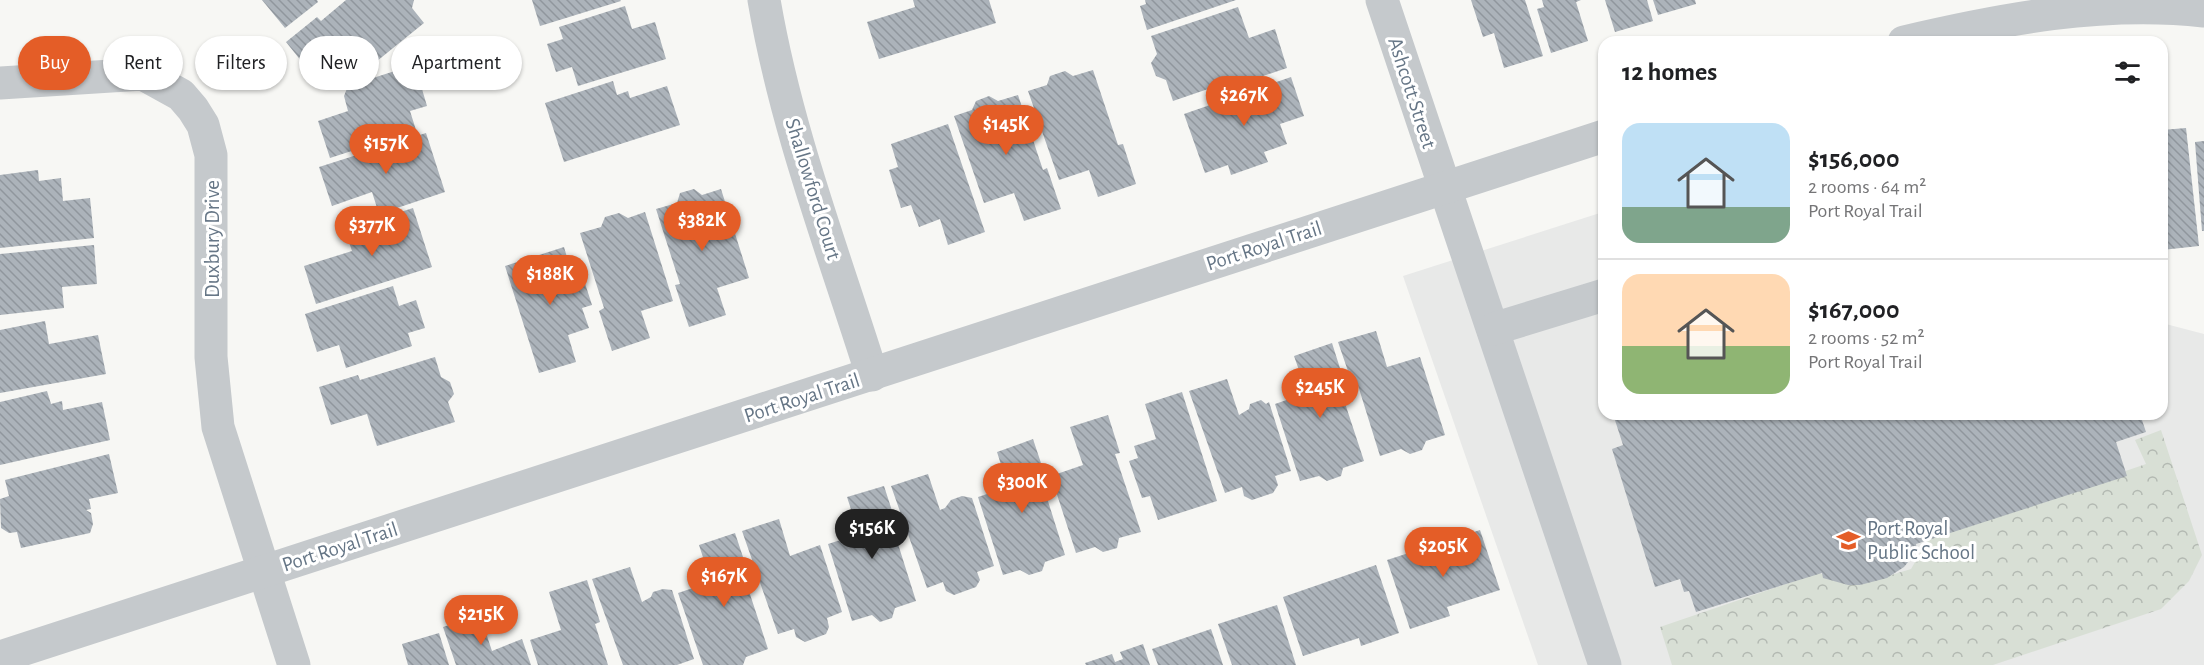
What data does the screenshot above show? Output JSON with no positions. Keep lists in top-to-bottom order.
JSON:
{
  "streets": {
    "street": [
      "Ashcott Street",
      "Shallowford Court",
      "Duxbury Drive",
      "Port Royal Trail"
    ]
  },
  "crossings": [
    ["Ashcott Street", "Port Royal Trail"],
    ["Shallowford Court", "Port Royal Trail"],
    ["Duxbury Drive", "Port Royal Trail"]
  ],
  "places": {
    "school or university": ["Port Royal Public School"]
  },
  "page": {
    "chip": [
      "Buy",
      "Rent",
      "Filters",
      "New",
      "Apartment"
    ],
    "heading": "12 homes",
    "price": [
      "$267K",
      "$145K",
      "$157K",
      "$382K",
      "$377K",
      "$188K",
      "$245K",
      "$300K",
      "$156K",
      "$205K",
      "$167K",
      "$215K"
    ],
    "list": [
      {
        "name": "$156,000",
        "note": "2 rooms · 64 m² · Port Royal Trail"
      },
      {
        "name": "$167,000",
        "note": "2 rooms · 52 m² · Port Royal Trail"
      }
    ]
  }
}
